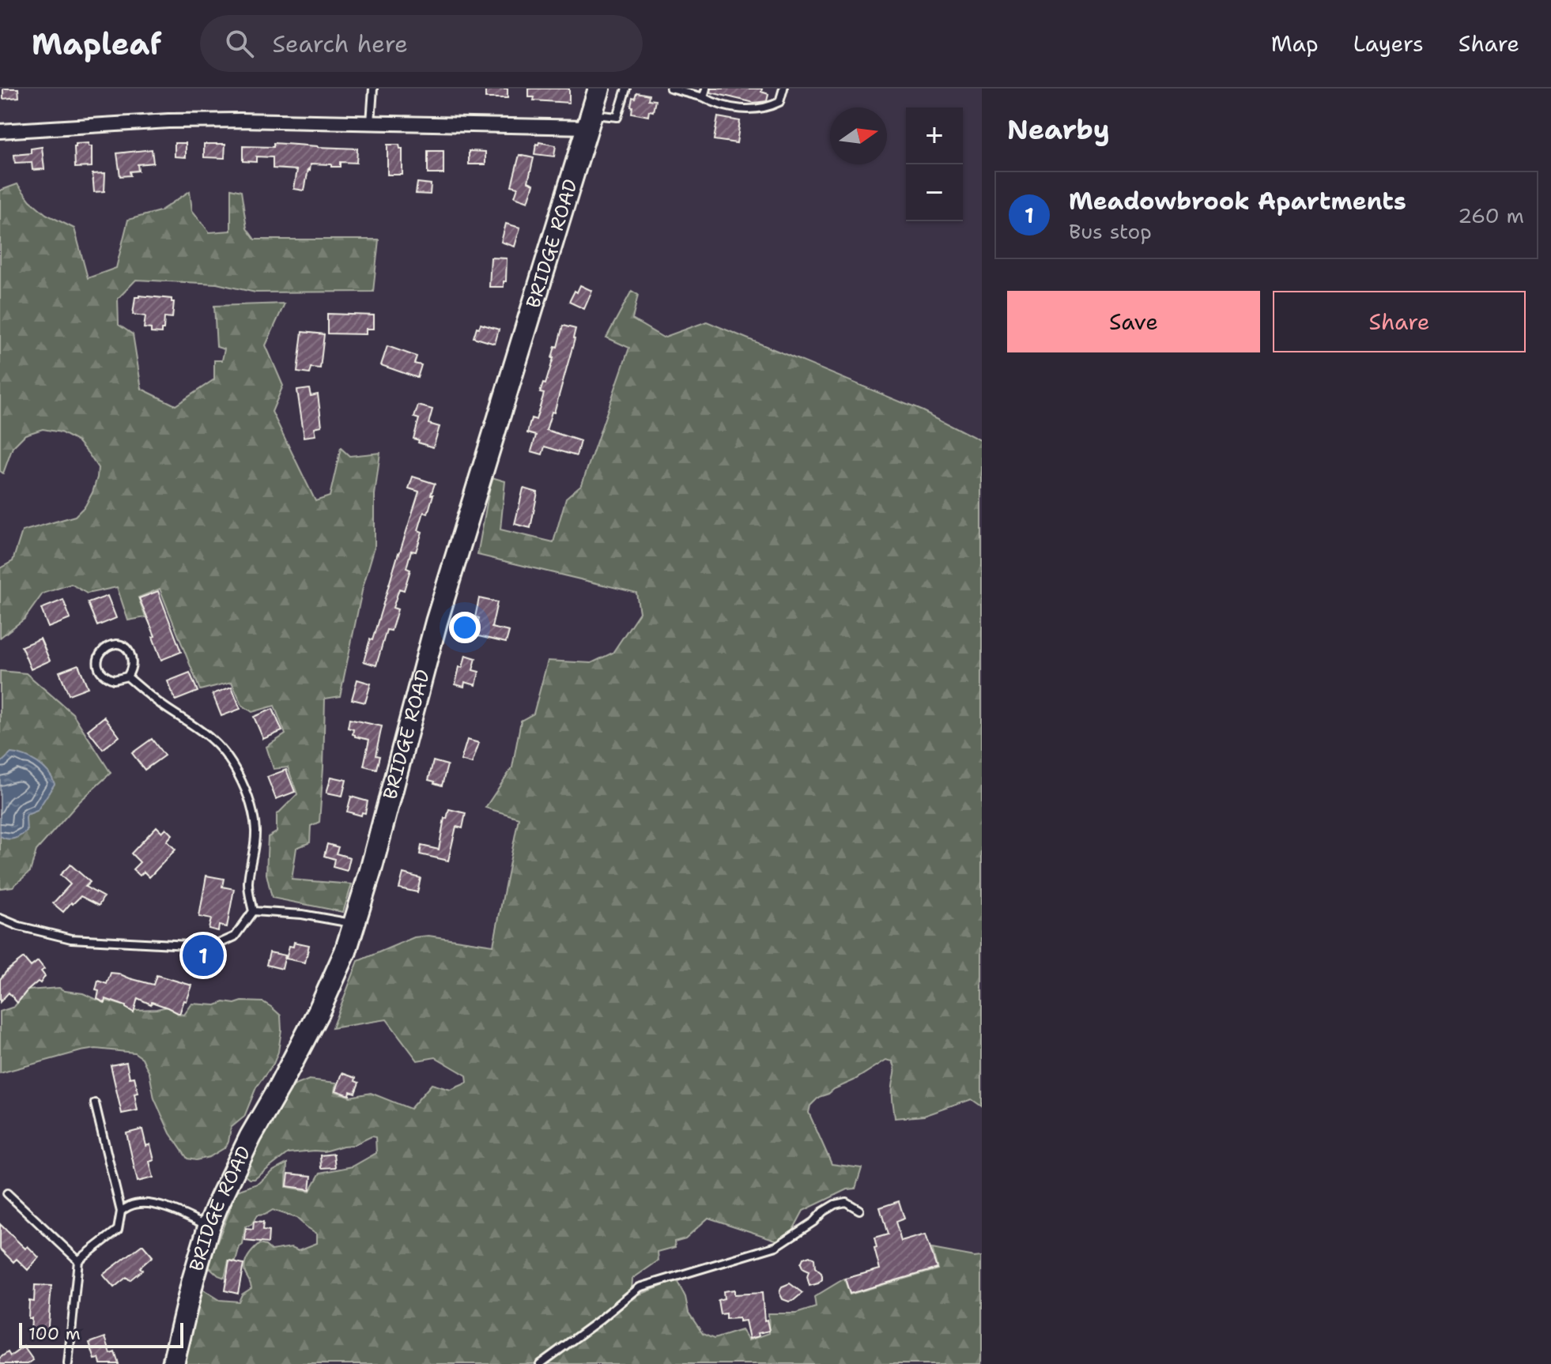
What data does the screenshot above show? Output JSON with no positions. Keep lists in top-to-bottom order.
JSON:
{
  "streets": {
    "main road": ["BRIDGE ROAD"]
  },
  "scale_bar": "100 m",
  "north": "right",
  "page": {
    "header": "Mapleaf",
    "search": "Search here",
    "nav": ["Map", "Layers", "Share"],
    "heading": "Nearby",
    "map_buttons": ["+", "−"],
    "list": [
      {
        "mark": "1",
        "name": "Meadowbrook Apartments",
        "note": "Bus stop",
        "value": "260 m"
      }
    ],
    "buttons": ["Save", "Share"],
    "pins": "1",
    "scale": "100 m"
  }
}
